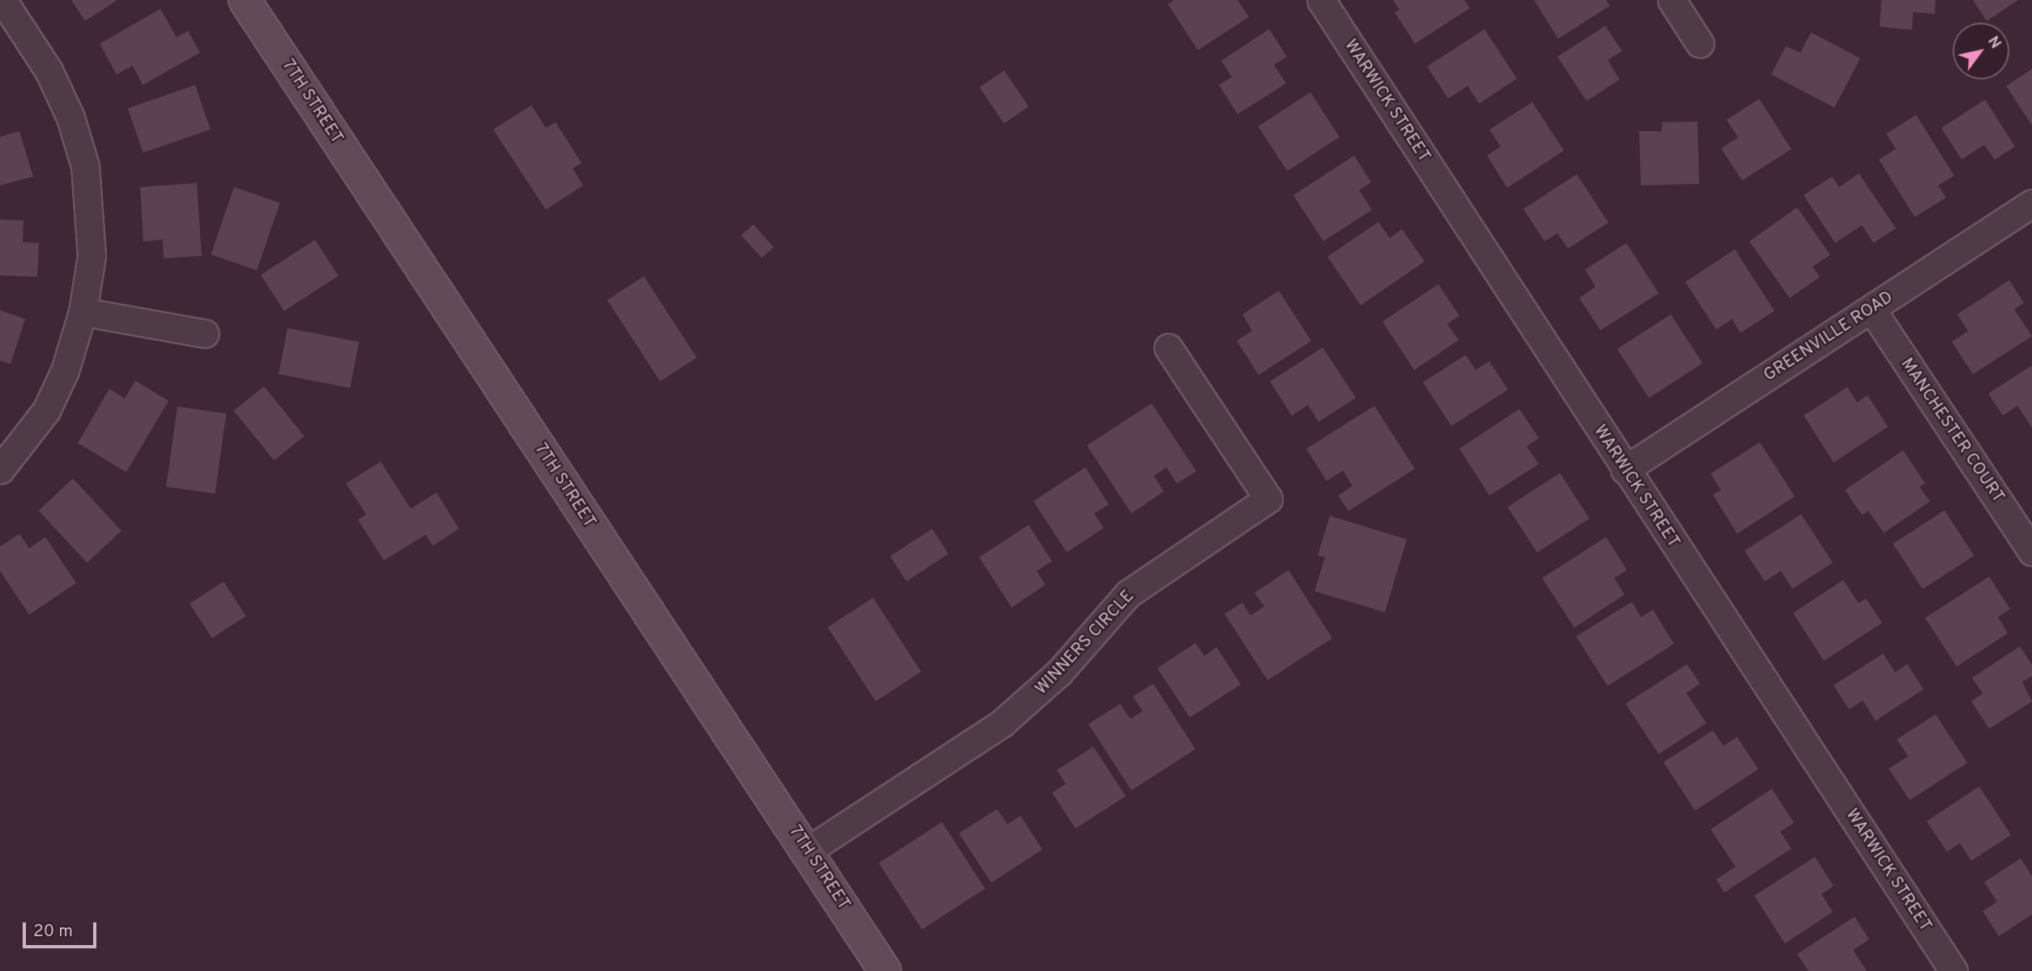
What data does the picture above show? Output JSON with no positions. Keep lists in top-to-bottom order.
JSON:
{
  "streets": {
    "street": [
      "WARWICK STREET",
      "7TH STREET",
      "GREENVILLE ROAD",
      "MANCHESTER COURT",
      "WINNERS CIRCLE"
    ]
  },
  "crossings": [
    ["WARWICK STREET", "GREENVILLE ROAD"],
    ["7TH STREET", "WINNERS CIRCLE"],
    ["GREENVILLE ROAD", "MANCHESTER COURT"]
  ],
  "scale_bar": "20 m",
  "north": "top right"
}
